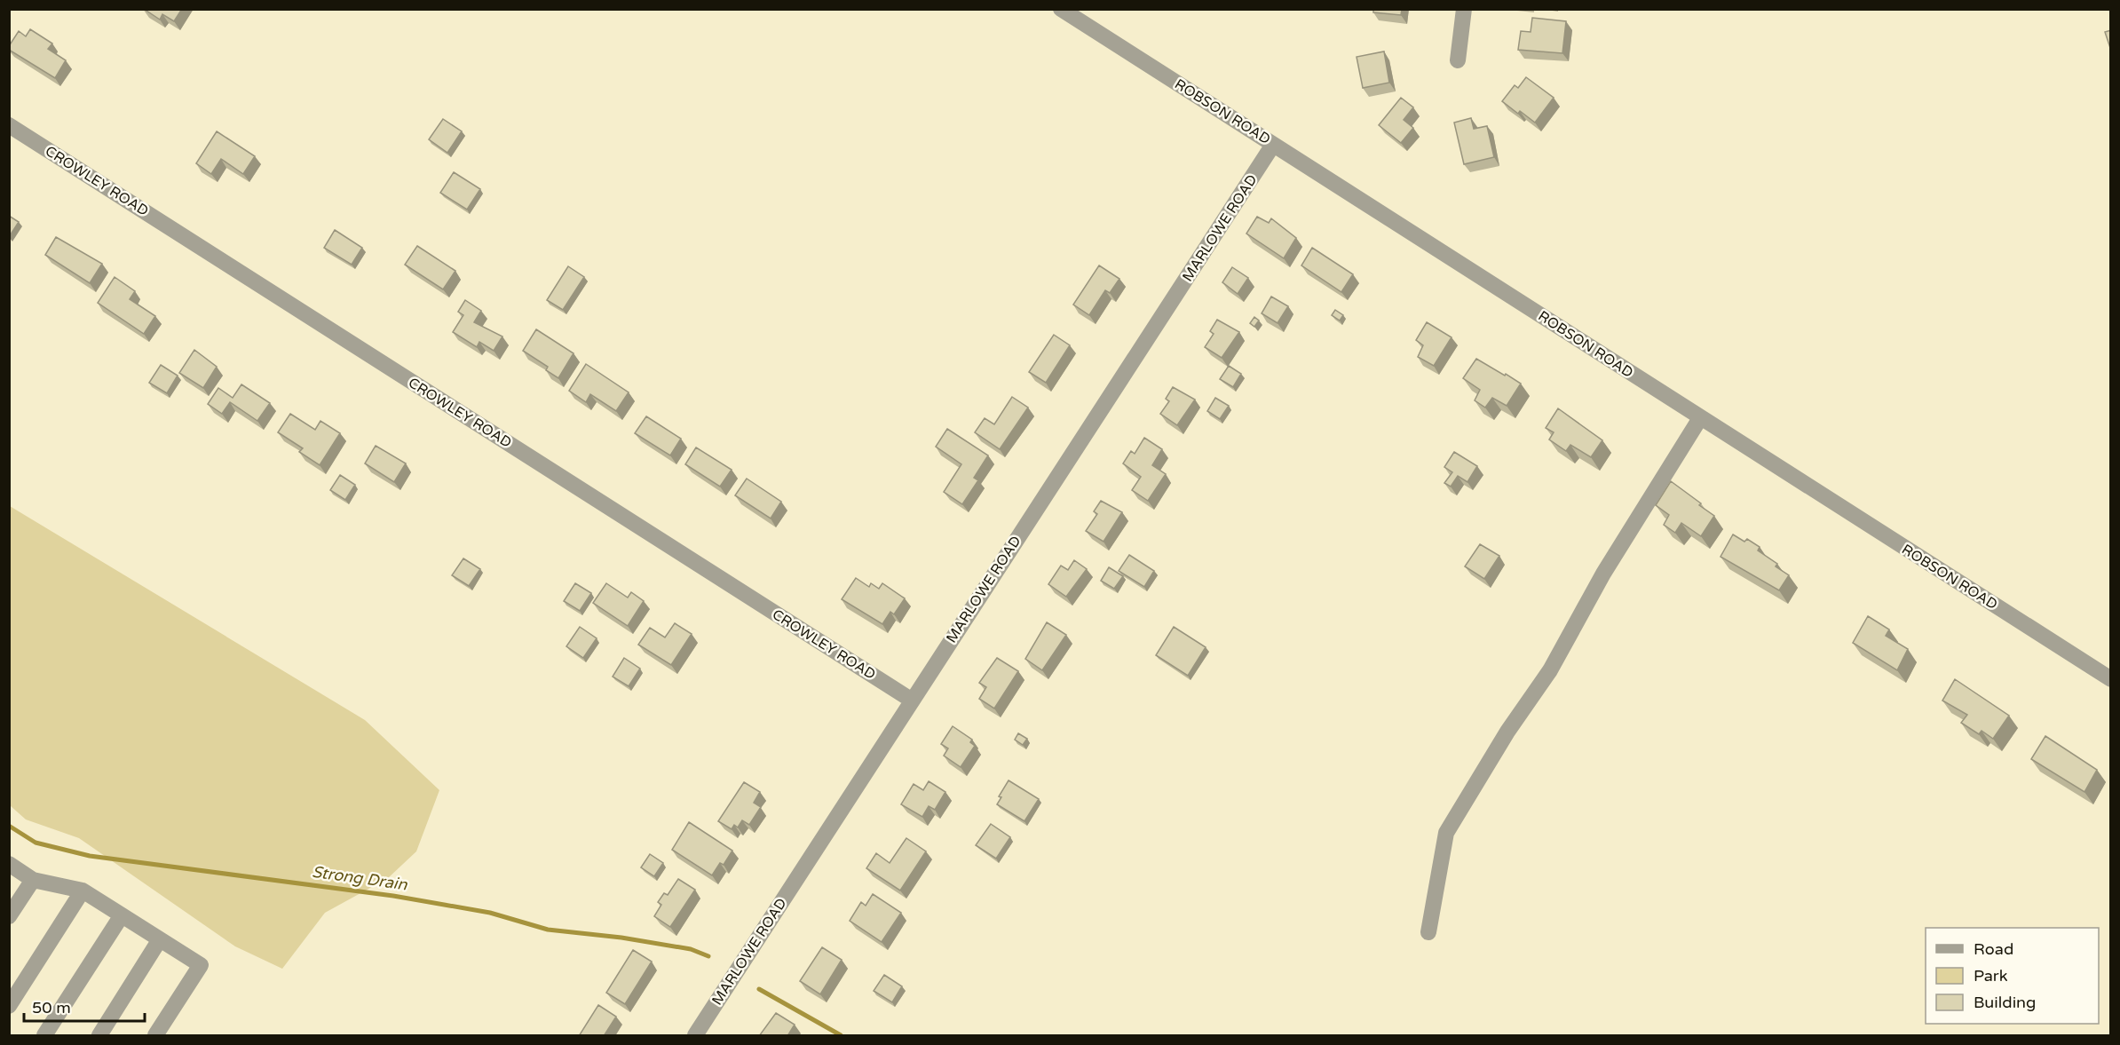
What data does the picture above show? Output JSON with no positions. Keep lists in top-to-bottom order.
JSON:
{
  "streets": {
    "street": ["ROBSON ROAD", "CROWLEY ROAD", "MARLOWE ROAD"]
  },
  "crossings": [
    ["ROBSON ROAD", "MARLOWE ROAD"],
    ["CROWLEY ROAD", "MARLOWE ROAD"]
  ],
  "water": ["Strong Drain"],
  "legend": ["Road", "Park", "Building"],
  "scale_bar": "50 m"
}
